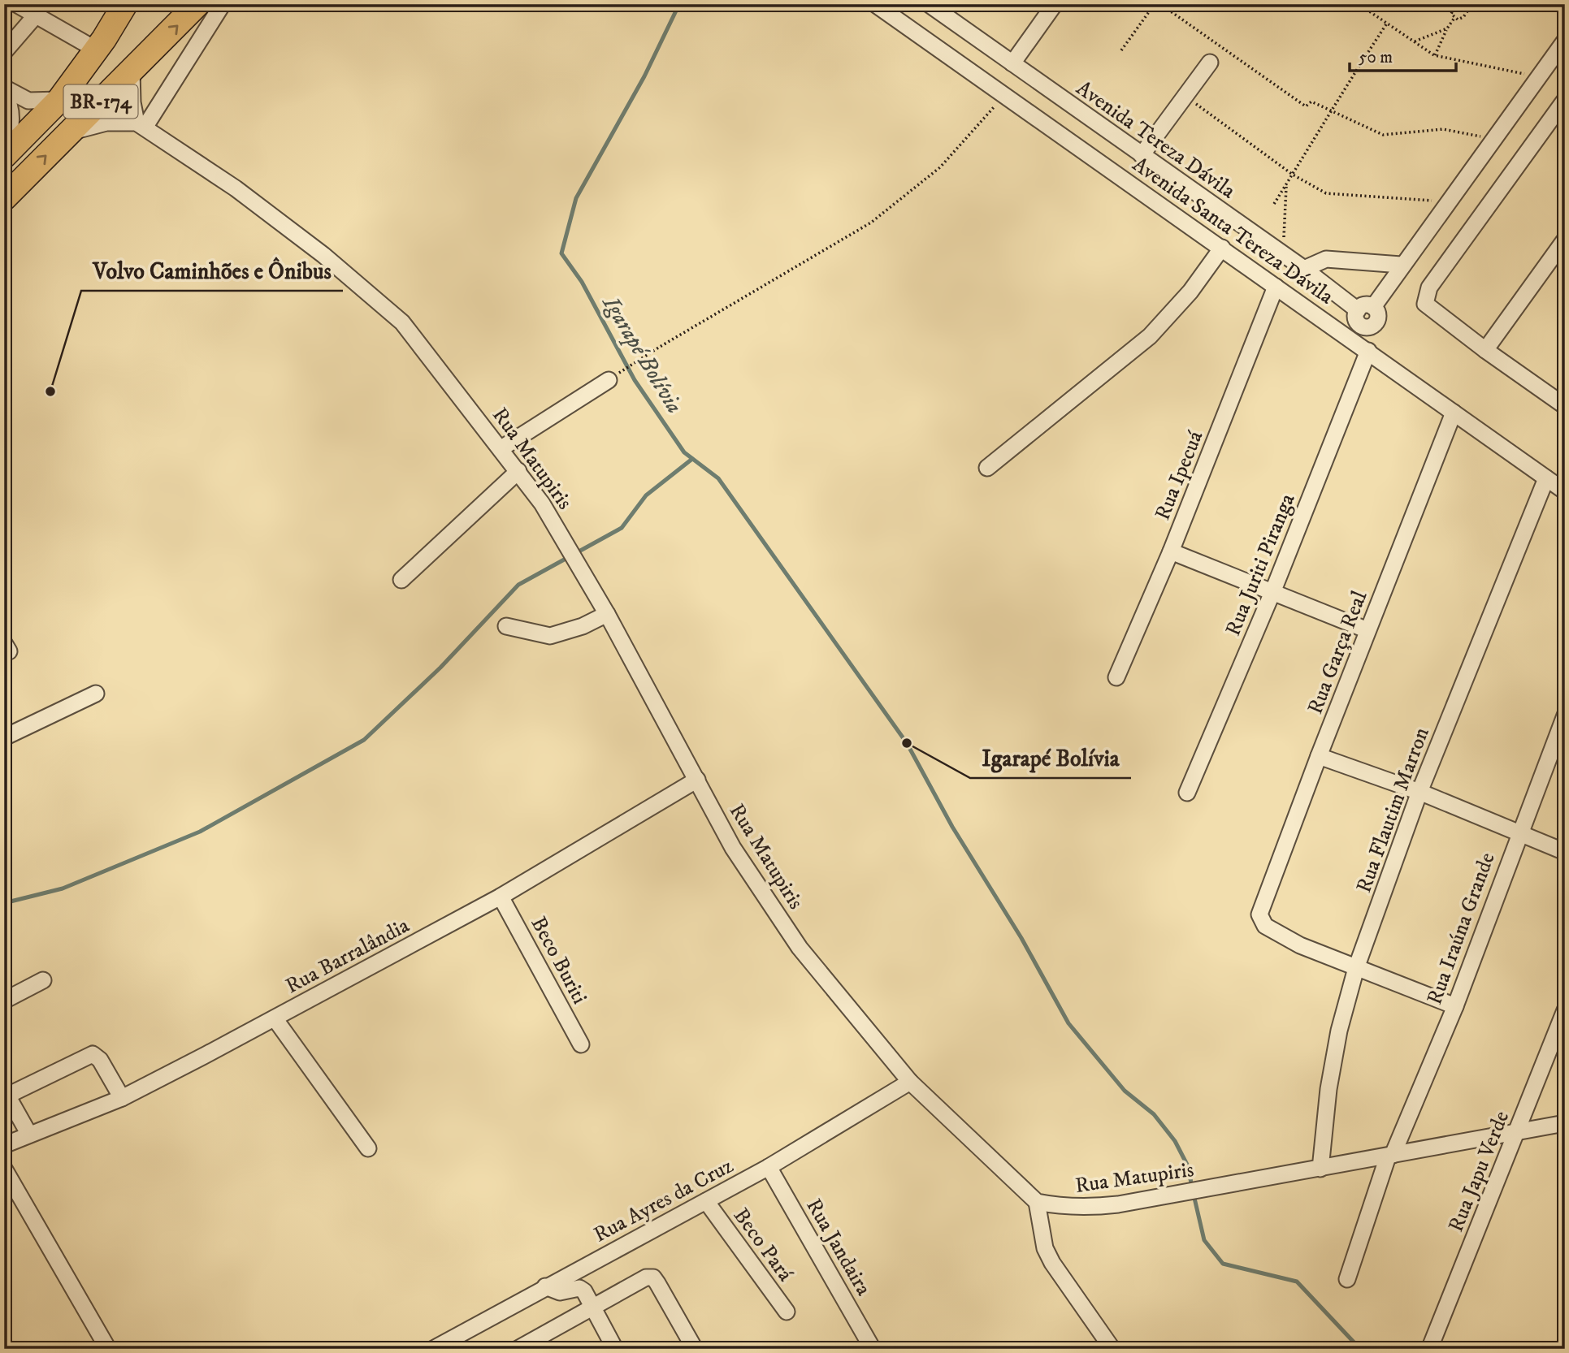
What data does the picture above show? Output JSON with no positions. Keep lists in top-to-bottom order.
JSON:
{
  "streets": {
    "highway": ["BR-174"],
    "street": [
      "Avenida Tereza Dávila",
      "Avenida Santa Tereza Dávila",
      "Rua Matupiris",
      "Rua Ipecuá",
      "Rua Juriti Piranga",
      "Rua Garça Real",
      "Rua Flautim Marron",
      "Rua Iraúna Grande",
      "Rua Barralândia",
      "Beco Buriti",
      "Rua Japu Verde",
      "Rua Ayres da Cruz",
      "Beco Pará",
      "Rua Jandaira"
    ]
  },
  "crossings": [
    ["Avenida Santa Tereza Dávila", "Rua Ipecuá"],
    ["Avenida Santa Tereza Dávila", "Rua Juriti Piranga"],
    ["Avenida Santa Tereza Dávila", "Rua Garça Real"],
    ["Avenida Santa Tereza Dávila", "Rua Flautim Marron"],
    ["Rua Matupiris", "Rua Flautim Marron"],
    ["Rua Matupiris", "Rua Iraúna Grande"],
    ["Rua Matupiris", "Rua Barralândia"],
    ["Rua Matupiris", "Rua Japu Verde"],
    ["Rua Matupiris", "Rua Ayres da Cruz"],
    ["Rua Garça Real", "Rua Flautim Marron"],
    ["Rua Barralândia", "Beco Buriti"],
    ["Rua Ayres da Cruz", "Beco Pará"],
    ["Rua Ayres da Cruz", "Rua Jandaira"]
  ],
  "water": ["Igarapé Bolívia"],
  "places": ["Volvo Caminhões e Ônibus", "Igarapé Bolívia"],
  "scale_bar": "50 m"
}
